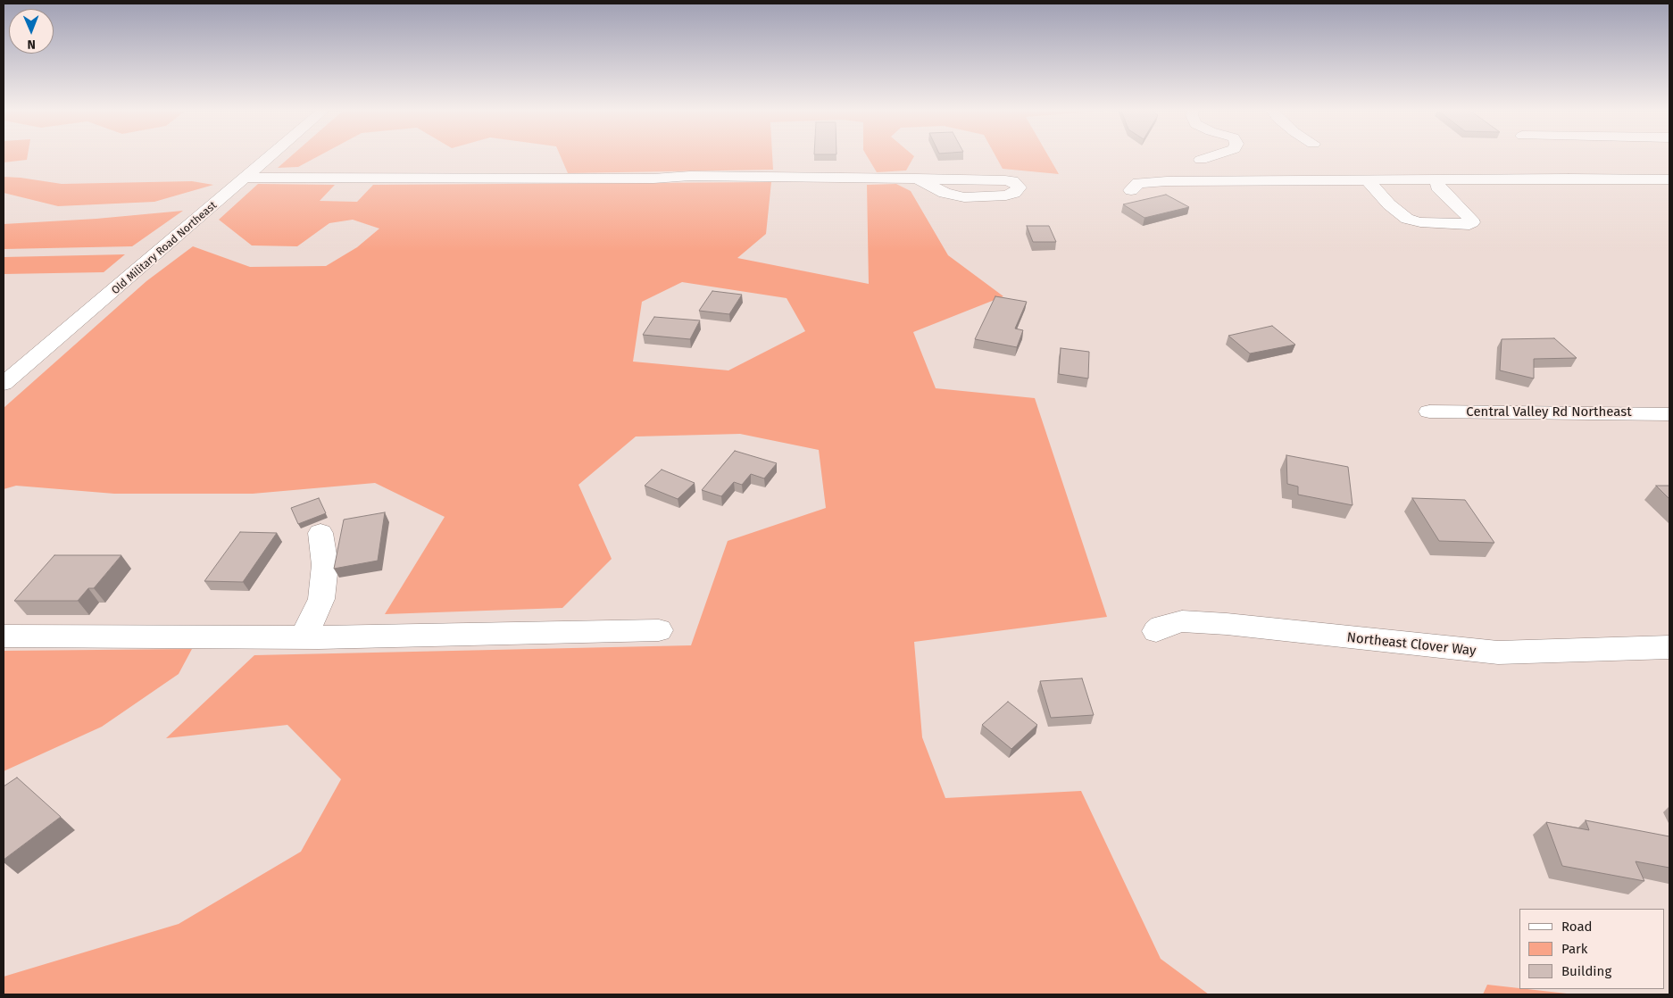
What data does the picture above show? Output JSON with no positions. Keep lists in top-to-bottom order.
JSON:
{
  "streets": {
    "street": ["Old Military Road Northeast", "Central Valley Rd Northeast", "Northeast Clover Way"]
  },
  "legend": ["Road", "Park", "Building"],
  "north": "bottom"
}
